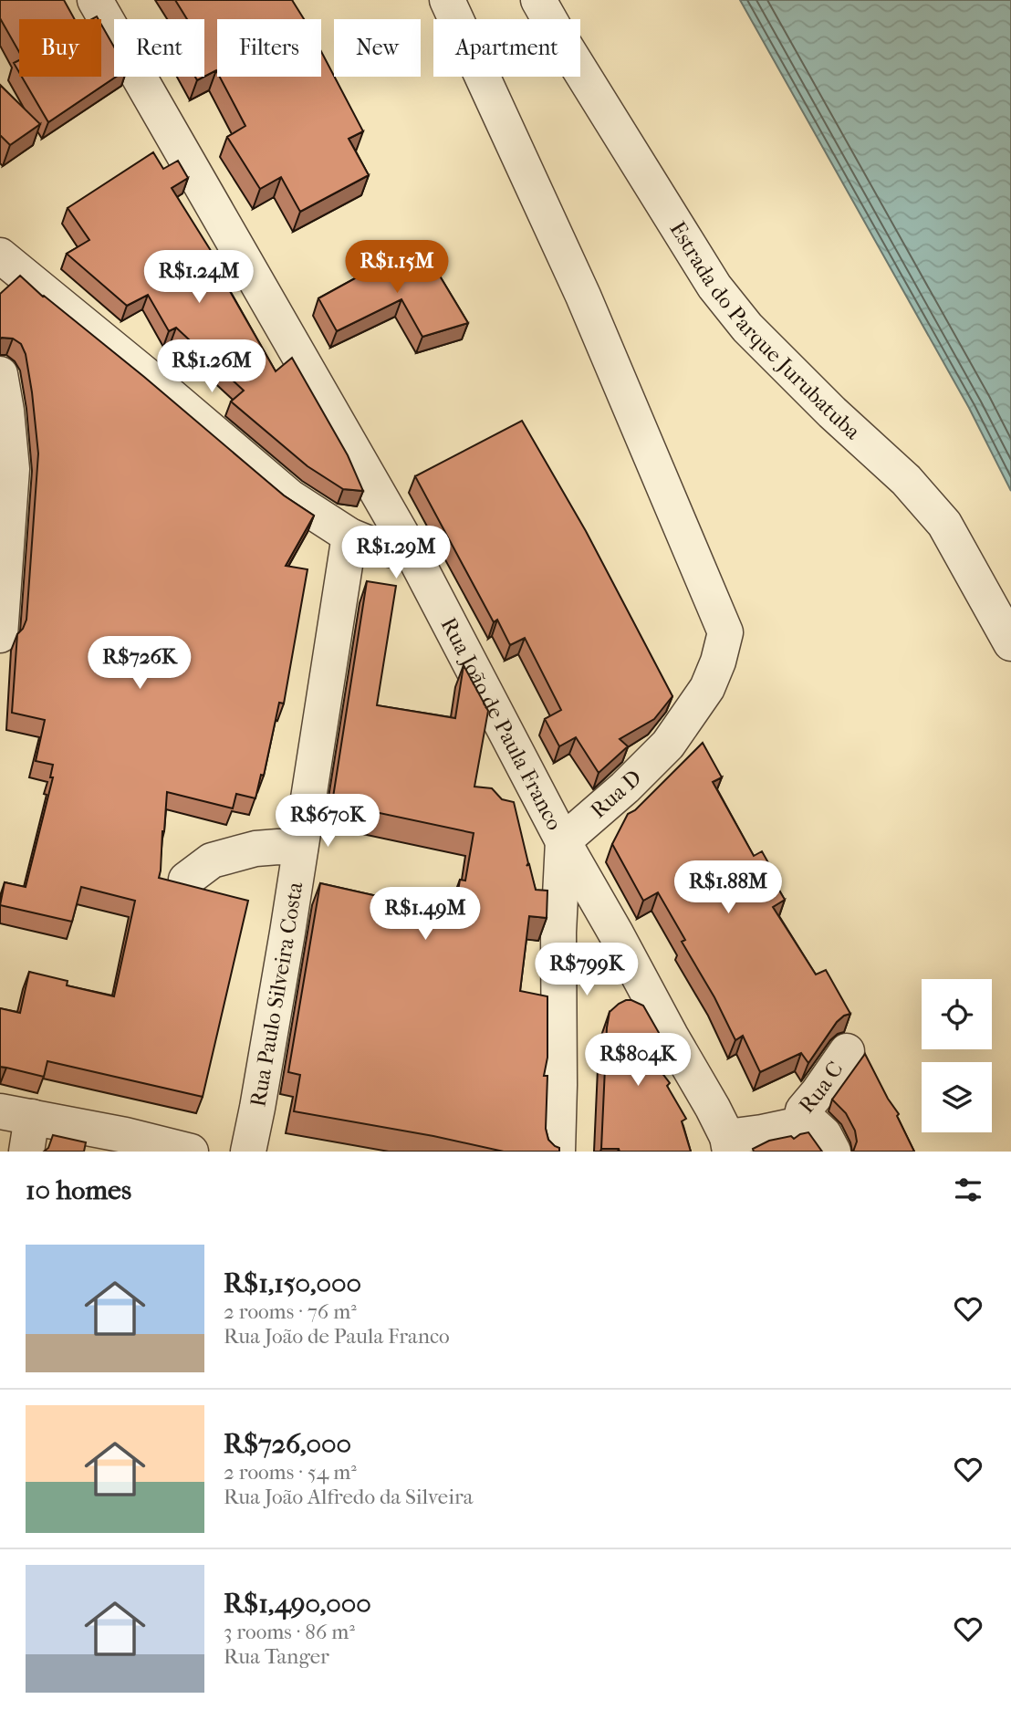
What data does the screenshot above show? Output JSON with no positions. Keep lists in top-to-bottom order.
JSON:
{
  "streets": {
    "street": [
      "Estrada do Parque Jurubatuba",
      "Rua João de Paula Franco",
      "Rua D",
      "Rua Paulo Silveira Costa",
      "Rua C"
    ]
  },
  "crossings": [
    ["Rua João de Paula Franco", "Rua D"]
  ],
  "page": {
    "chip": [
      "Buy",
      "Rent",
      "Filters",
      "New",
      "Apartment"
    ],
    "price": [
      "R$1.15M",
      "R$1.24M",
      "R$1.26M",
      "R$1.29M",
      "R$726K",
      "R$670K",
      "R$1.88M",
      "R$1.49M",
      "R$799K",
      "R$804K"
    ],
    "heading": "10 homes",
    "list": [
      {
        "name": "R$1,150,000",
        "note": "2 rooms · 76 m² · Rua João de Paula Franco"
      },
      {
        "name": "R$726,000",
        "note": "2 rooms · 54 m² · Rua João Alfredo da Silveira"
      },
      {
        "name": "R$1,490,000",
        "note": "3 rooms · 86 m² · Rua Tanger"
      }
    ]
  }
}
